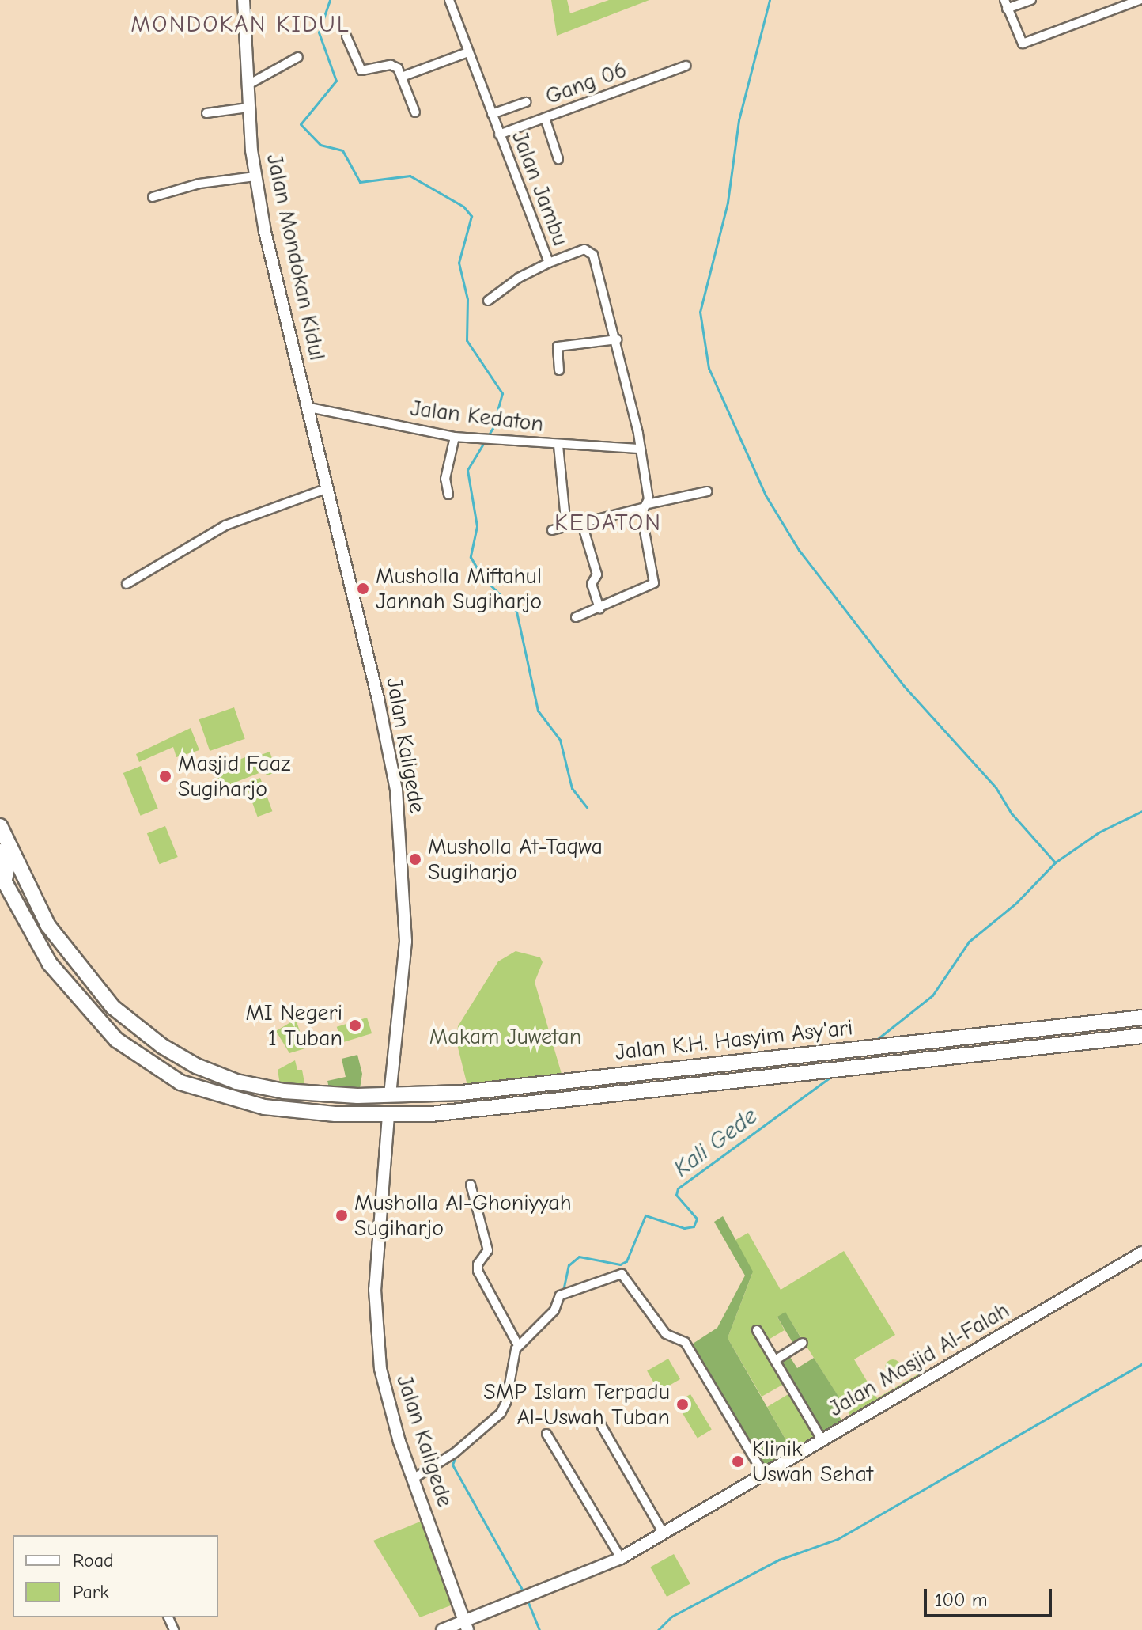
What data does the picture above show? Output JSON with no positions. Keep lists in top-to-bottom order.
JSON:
{
  "streets": {
    "highway": ["Jalan K.H. Hasyim Asy'ari"],
    "street": [
      "Gang 06",
      "Jalan Jambu",
      "Jalan Mondokan Kidul",
      "Jalan Kedaton",
      "Jalan Kaligede",
      "Jalan Masjid Al-Falah"
    ]
  },
  "crossings": [
    ["Gang 06", "Jalan Jambu"],
    ["Jalan Jambu", "Jalan Kedaton"],
    ["Jalan Mondokan Kidul", "Jalan Kedaton"],
    ["Jalan Mondokan Kidul", "Jalan Kaligede"],
    ["Jalan Kedaton", "Jalan Kaligede"],
    ["Jalan Kaligede", "Jalan K.H. Hasyim Asy'ari"],
    ["Jalan Kaligede", "Jalan Masjid Al-Falah"]
  ],
  "districts": ["MONDOKAN KIDUL", "KEDATON"],
  "water": ["Kali Gede"],
  "parks": ["Makam Juwetan"],
  "places": [
    "Musholla Miftahul Jannah Sugiharjo",
    "Masjid Faaz Sugiharjo",
    "Musholla At-Taqwa Sugiharjo",
    "MI Negeri 1 Tuban",
    "Musholla Al-Ghoniyyah Sugiharjo",
    "SMP Islam Terpadu Al-Uswah Tuban",
    "Klinik Uswah Sehat"
  ],
  "legend": ["Road", "Park"],
  "scale_bar": "100 m"
}
